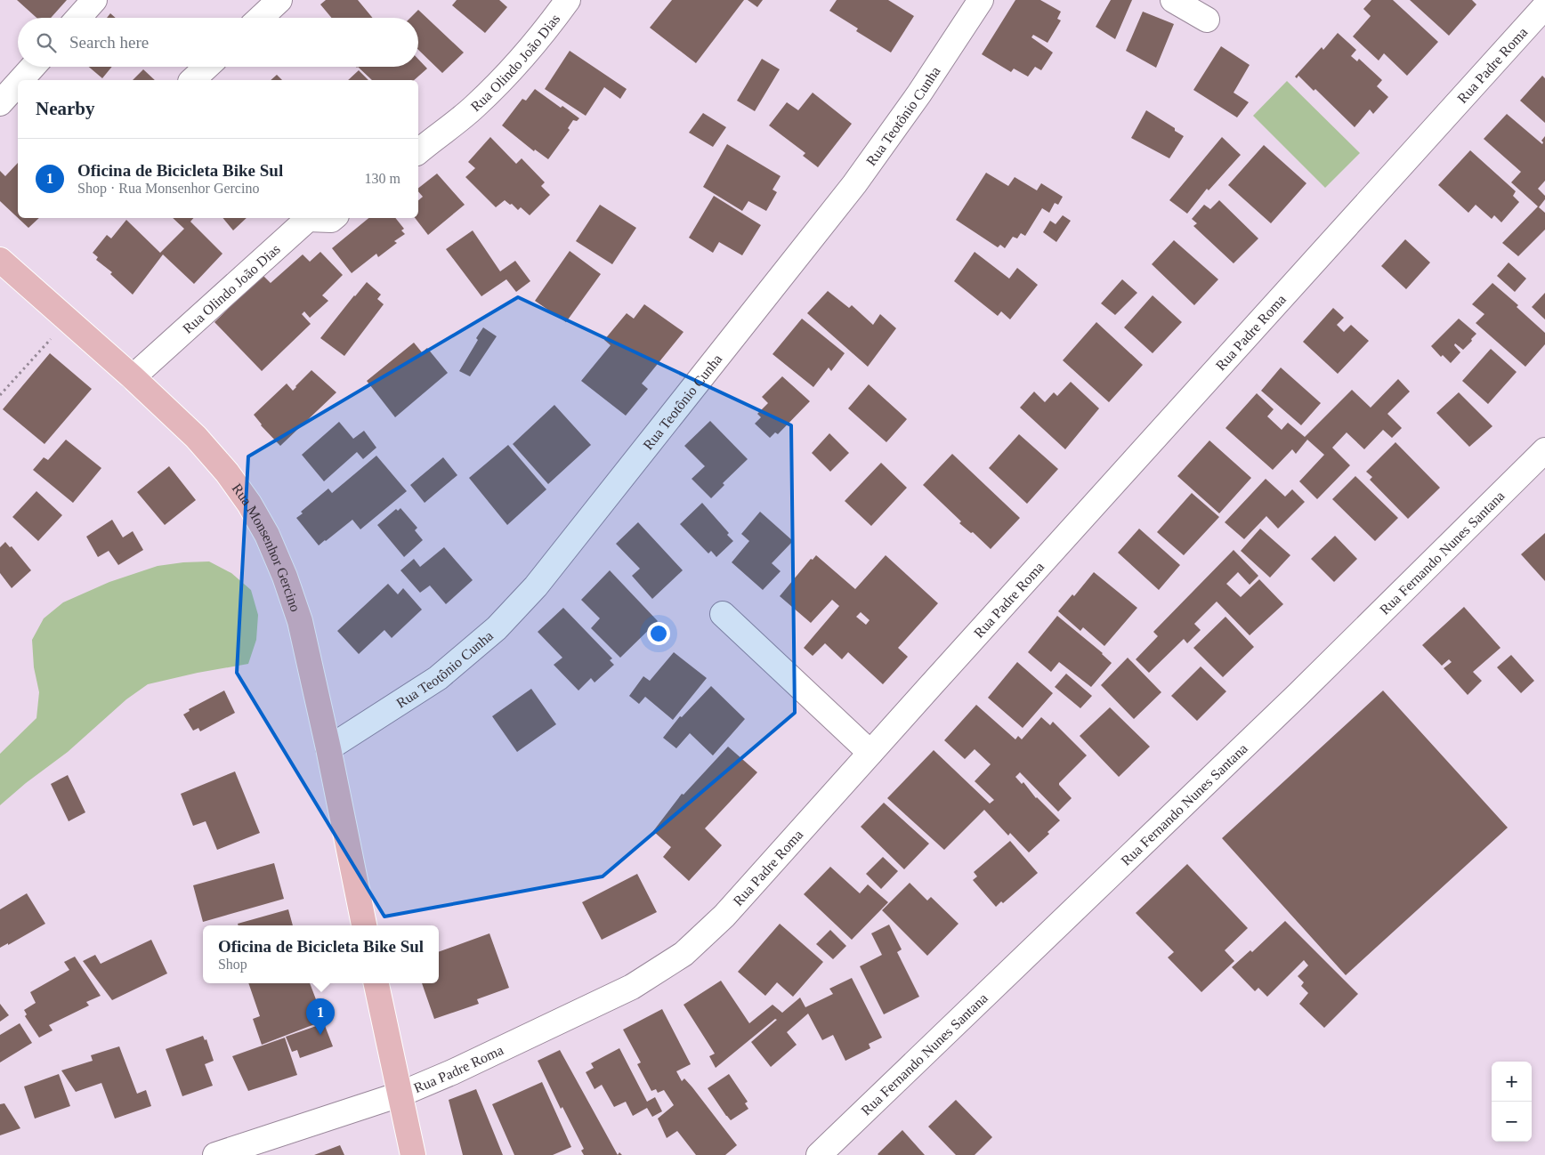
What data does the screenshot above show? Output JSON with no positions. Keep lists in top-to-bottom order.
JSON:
{
  "streets": {
    "main road": ["Rua Monsenhor Gercino"],
    "street": [
      "Rua Olindo João Dias",
      "Rua Padre Roma",
      "Rua Teotônio Cunha",
      "Rua Fernando Nunes Santana"
    ]
  },
  "crossings": [
    ["Rua Olindo João Dias", "Rua Monsenhor Gercino"],
    ["Rua Teotônio Cunha", "Rua Monsenhor Gercino"]
  ],
  "page": {
    "search": "Search here",
    "heading": "Nearby",
    "list": [
      {
        "mark": "1",
        "name": "Oficina de Bicicleta Bike Sul",
        "note": "Shop · Rua Monsenhor Gercino",
        "value": "130 m"
      }
    ],
    "popup": ["Oficina de Bicicleta Bike Sul", "Shop"],
    "pins": "1",
    "map_buttons": ["+", "−"]
  }
}
